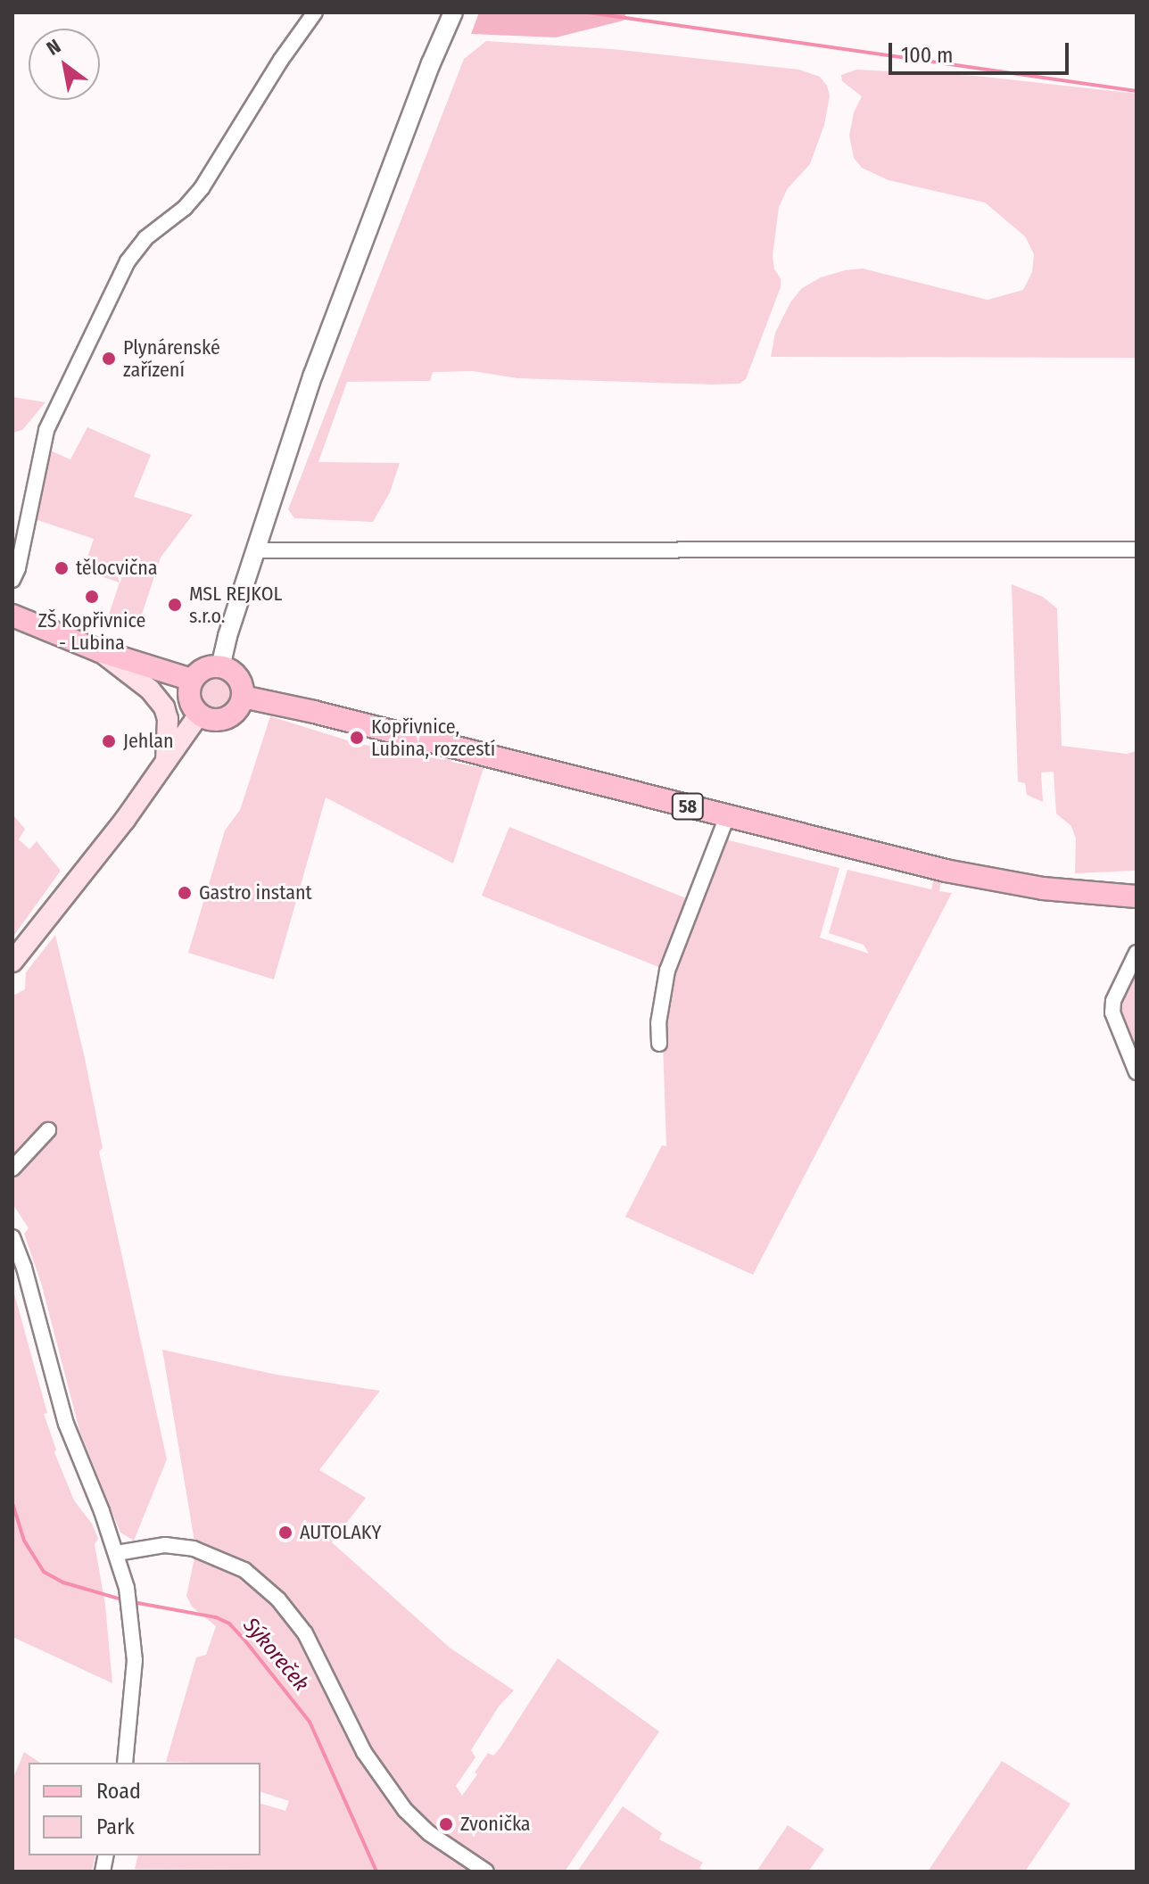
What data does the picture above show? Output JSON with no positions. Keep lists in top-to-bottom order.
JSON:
{
  "streets": {
    "main road": ["58"]
  },
  "water": ["Sýkoreček"],
  "places": [
    "Plynárenské zařízení",
    "tělocvična",
    "ZŠ Kopřivnice - Lubina",
    "MSL REJKOL s.r.o.",
    "Kopřivnice, Lubina, rozcestí",
    "Jehlan",
    "Gastro instant",
    "AUTOLAKY",
    "Zvonička"
  ],
  "legend": ["Road", "Park"],
  "scale_bar": "100 m",
  "north": "top left"
}
